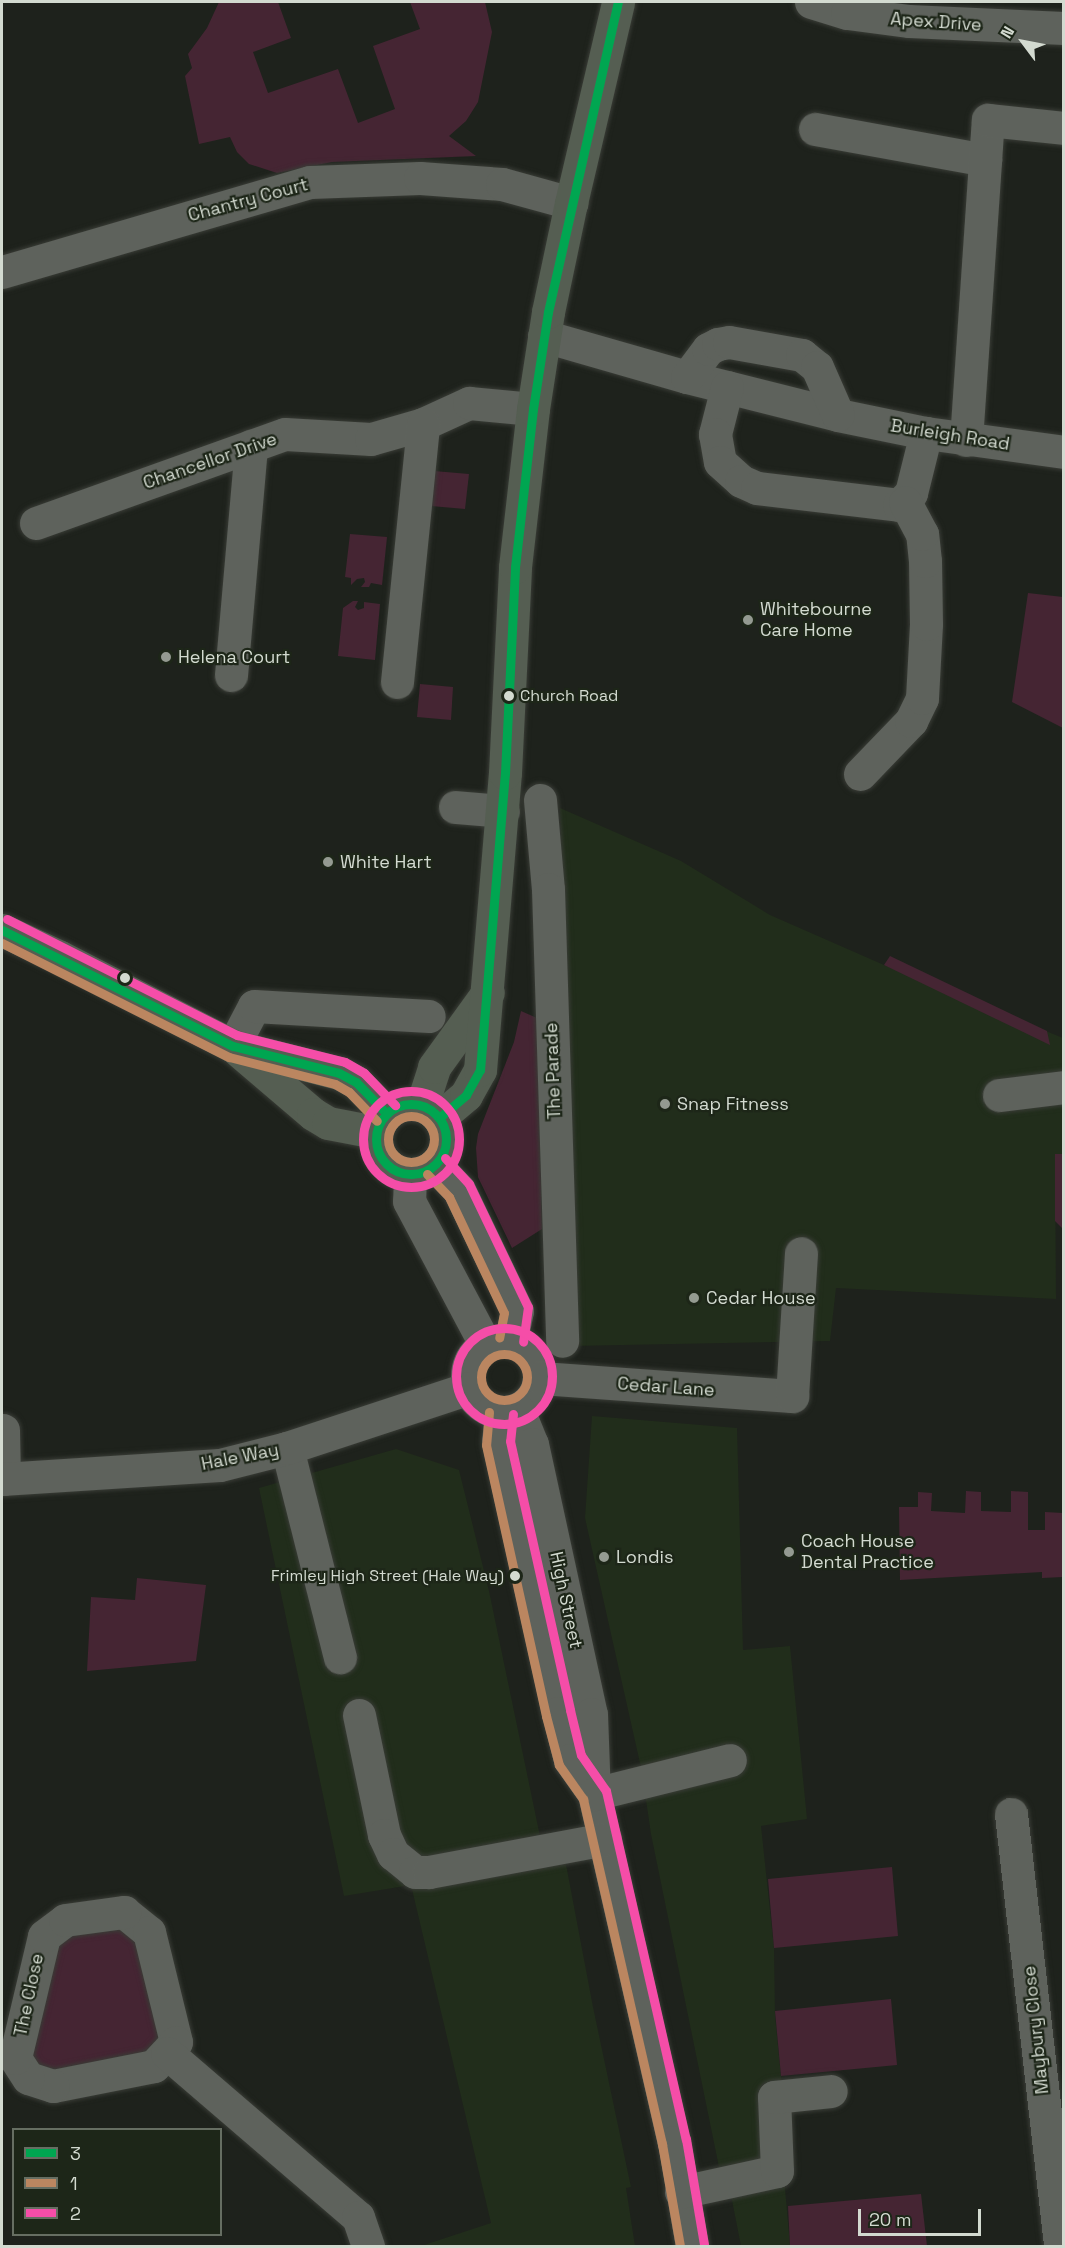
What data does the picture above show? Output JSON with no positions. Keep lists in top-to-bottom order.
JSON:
{
  "streets": {
    "street": [
      "Apex Drive",
      "Chantry Court",
      "Burleigh Road",
      "Chancellor Drive",
      "The Parade",
      "Cedar Lane",
      "Hale Way",
      "High Street",
      "The Close",
      "Maybury Close"
    ]
  },
  "crossings": [
    ["Cedar Lane", "Hale Way"],
    ["Cedar Lane", "High Street"],
    ["Hale Way", "High Street"]
  ],
  "places": [
    "Whitebourne Care Home",
    "Helena Court",
    "Church Road",
    "White Hart",
    "Snap Fitness",
    "Cedar House",
    "Coach House Dental Practice",
    "Londis",
    "Frimley High Street (Hale Way)"
  ],
  "lines": ["transit line 3", "transit line 2", "transit line 1"],
  "legend": ["3", "1", "2"],
  "scale_bar": "20 m",
  "north": "top left"
}
